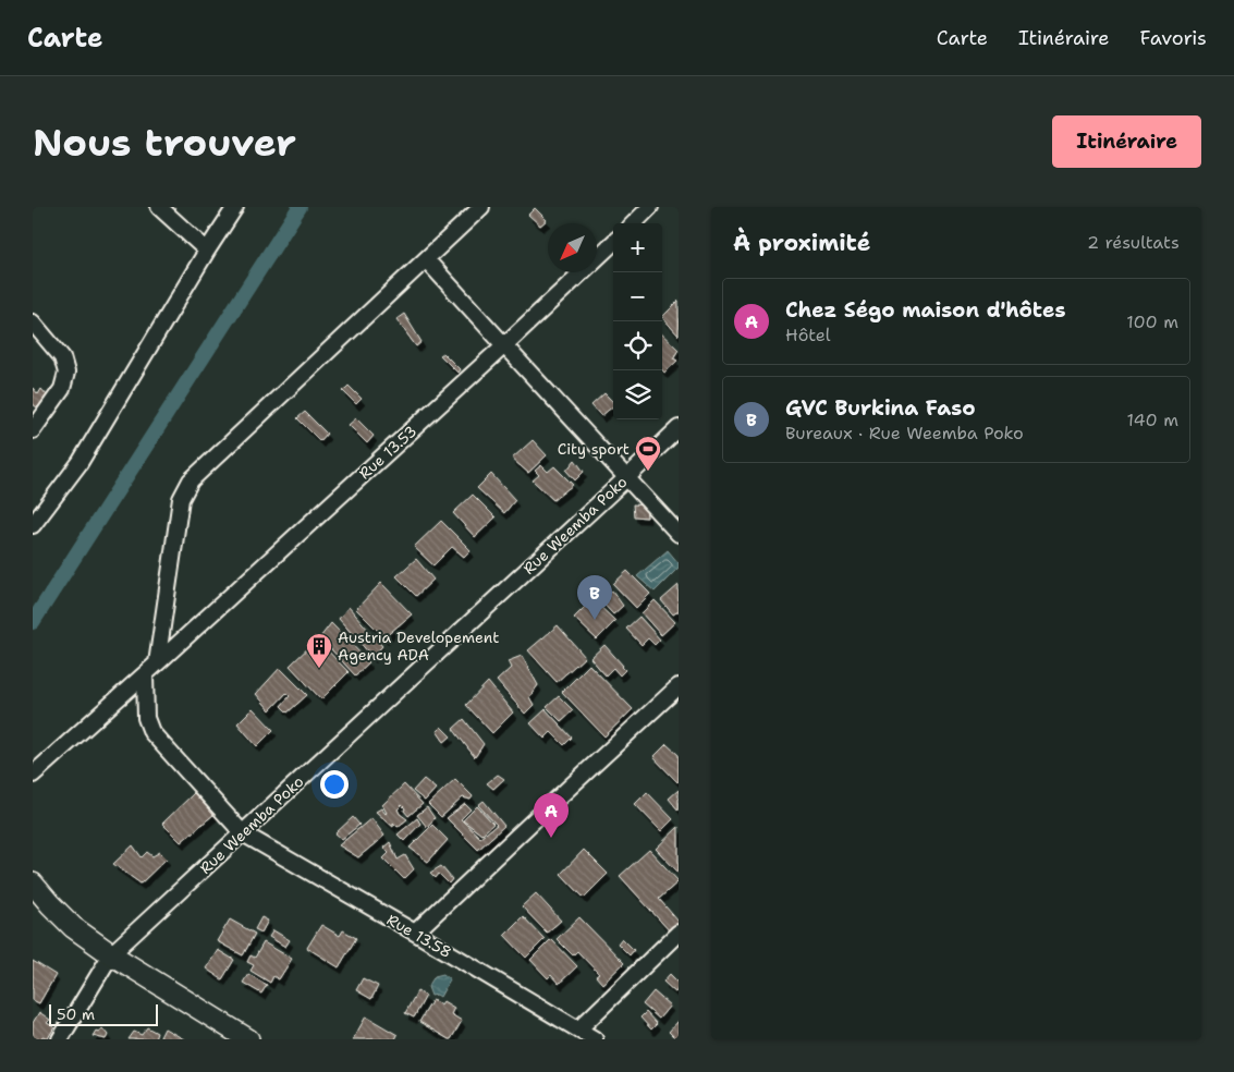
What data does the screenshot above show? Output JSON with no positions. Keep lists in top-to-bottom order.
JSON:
{
  "streets": {
    "street": ["Rue 13.53", "Rue Weemba Poko", "Rue 13.58"]
  },
  "crossings": [
    ["Rue Weemba Poko", "Rue 13.58"]
  ],
  "places": {
    "sports": ["City sport"],
    "building": ["Austria Developement Agency ADA"]
  },
  "scale_bar": "50 m",
  "north": "bottom left",
  "page": {
    "header": "Carte",
    "nav": ["Carte", "Itinéraire", "Favoris"],
    "buttons": "Itinéraire",
    "title": "Nous trouver",
    "heading": ["À proximité", "2 résultats"],
    "map_buttons": ["+", "−"],
    "list": [
      {
        "mark": "A",
        "name": "Chez Ségo maison d'hôtes",
        "note": "Hôtel",
        "value": "100 m"
      },
      {
        "mark": "B",
        "name": "GVC Burkina Faso",
        "note": "Bureaux · Rue Weemba Poko",
        "value": "140 m"
      }
    ],
    "pins": ["B", "A"],
    "scale": "50 m"
  }
}
